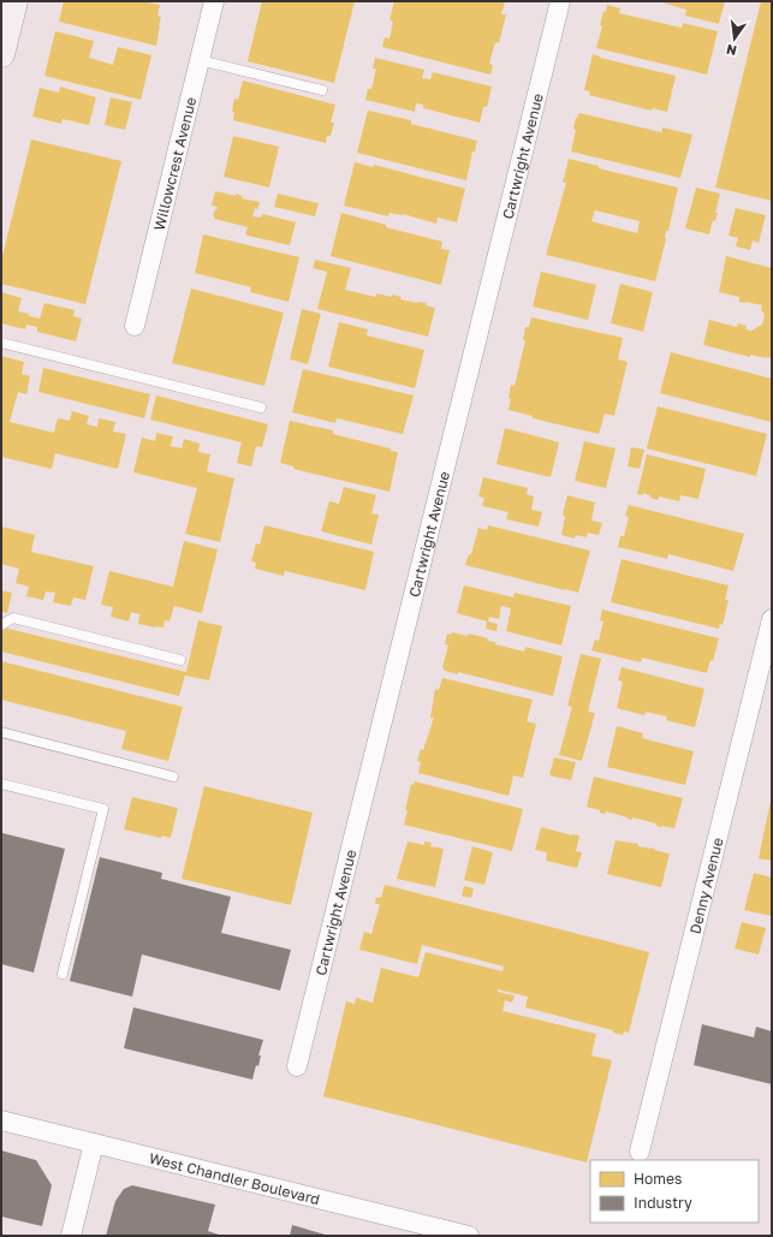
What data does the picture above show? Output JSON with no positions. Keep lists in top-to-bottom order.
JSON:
{
  "streets": {
    "street": [
      "Cartwright Avenue",
      "Willowcrest Avenue",
      "Denny Avenue",
      "West Chandler Boulevard"
    ]
  },
  "legend": ["Homes", "Industry"],
  "north": "bottom"
}
